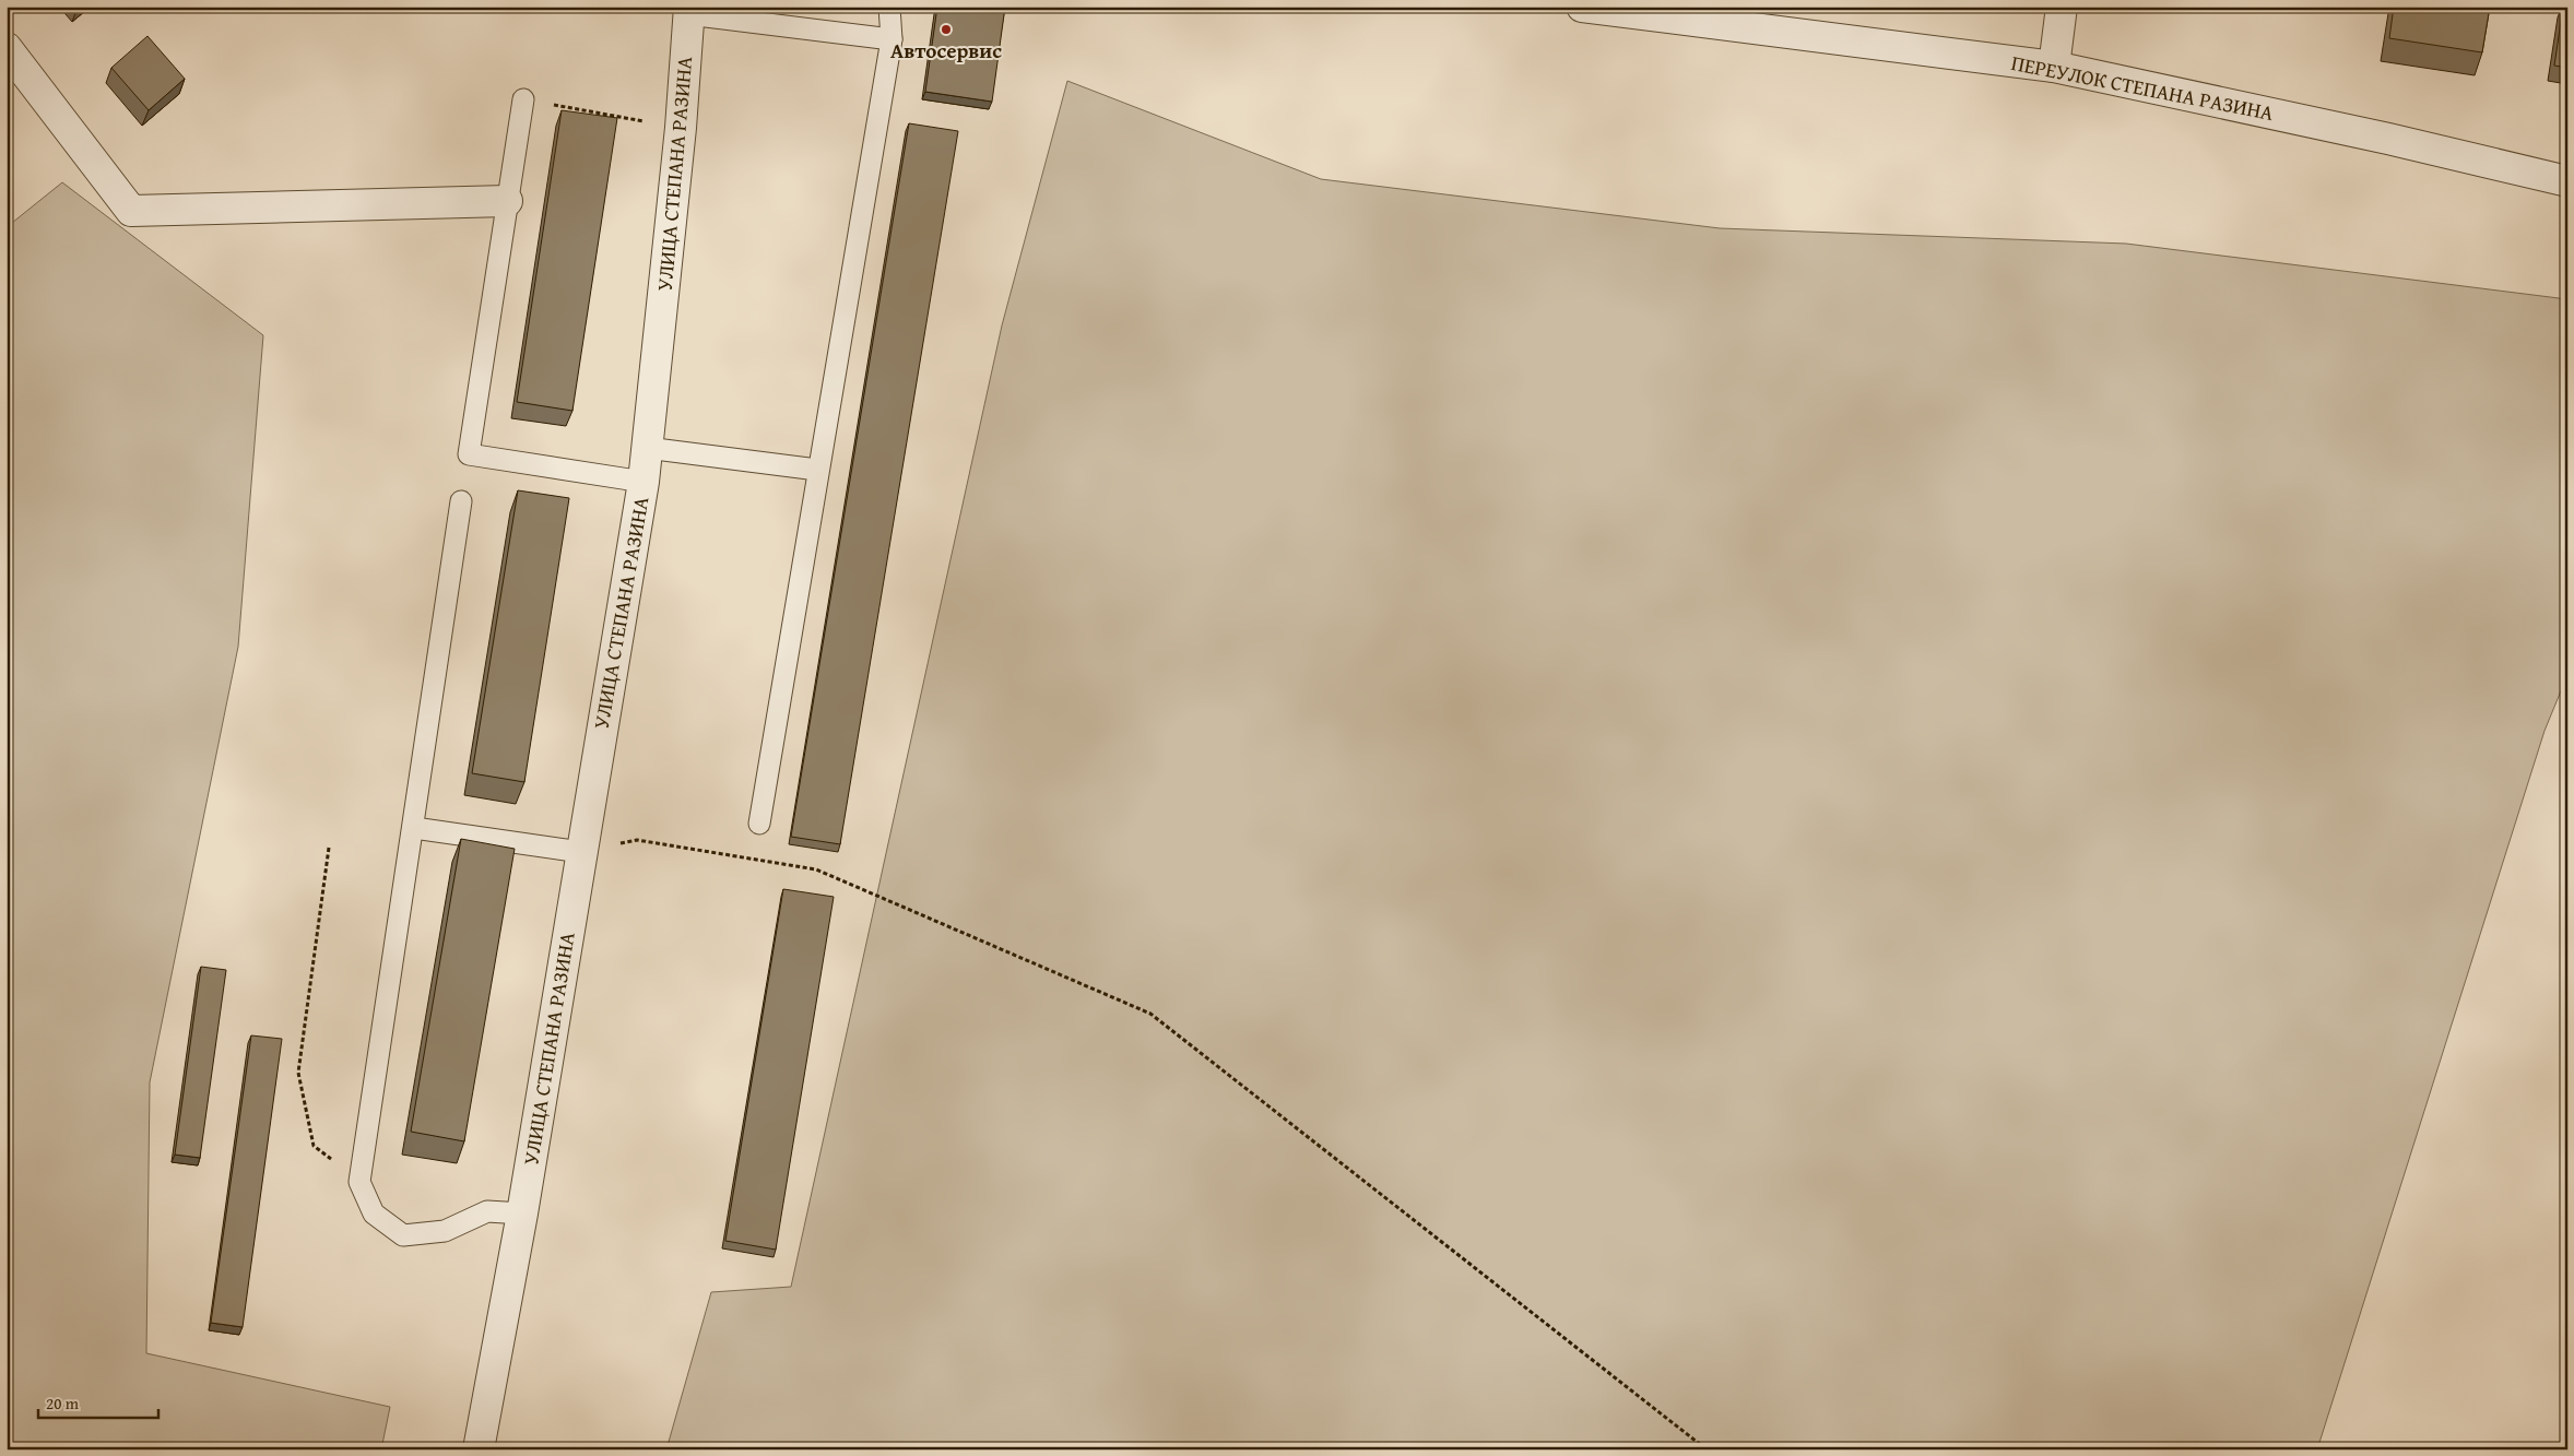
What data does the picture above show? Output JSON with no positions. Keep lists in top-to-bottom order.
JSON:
{
  "streets": {
    "street": ["ПЕРЕУЛОК СТЕПАНА РАЗИНА", "УЛИЦА СТЕПАНА РАЗИНА"]
  },
  "places": ["Автосервис"],
  "scale_bar": "20 m"
}
